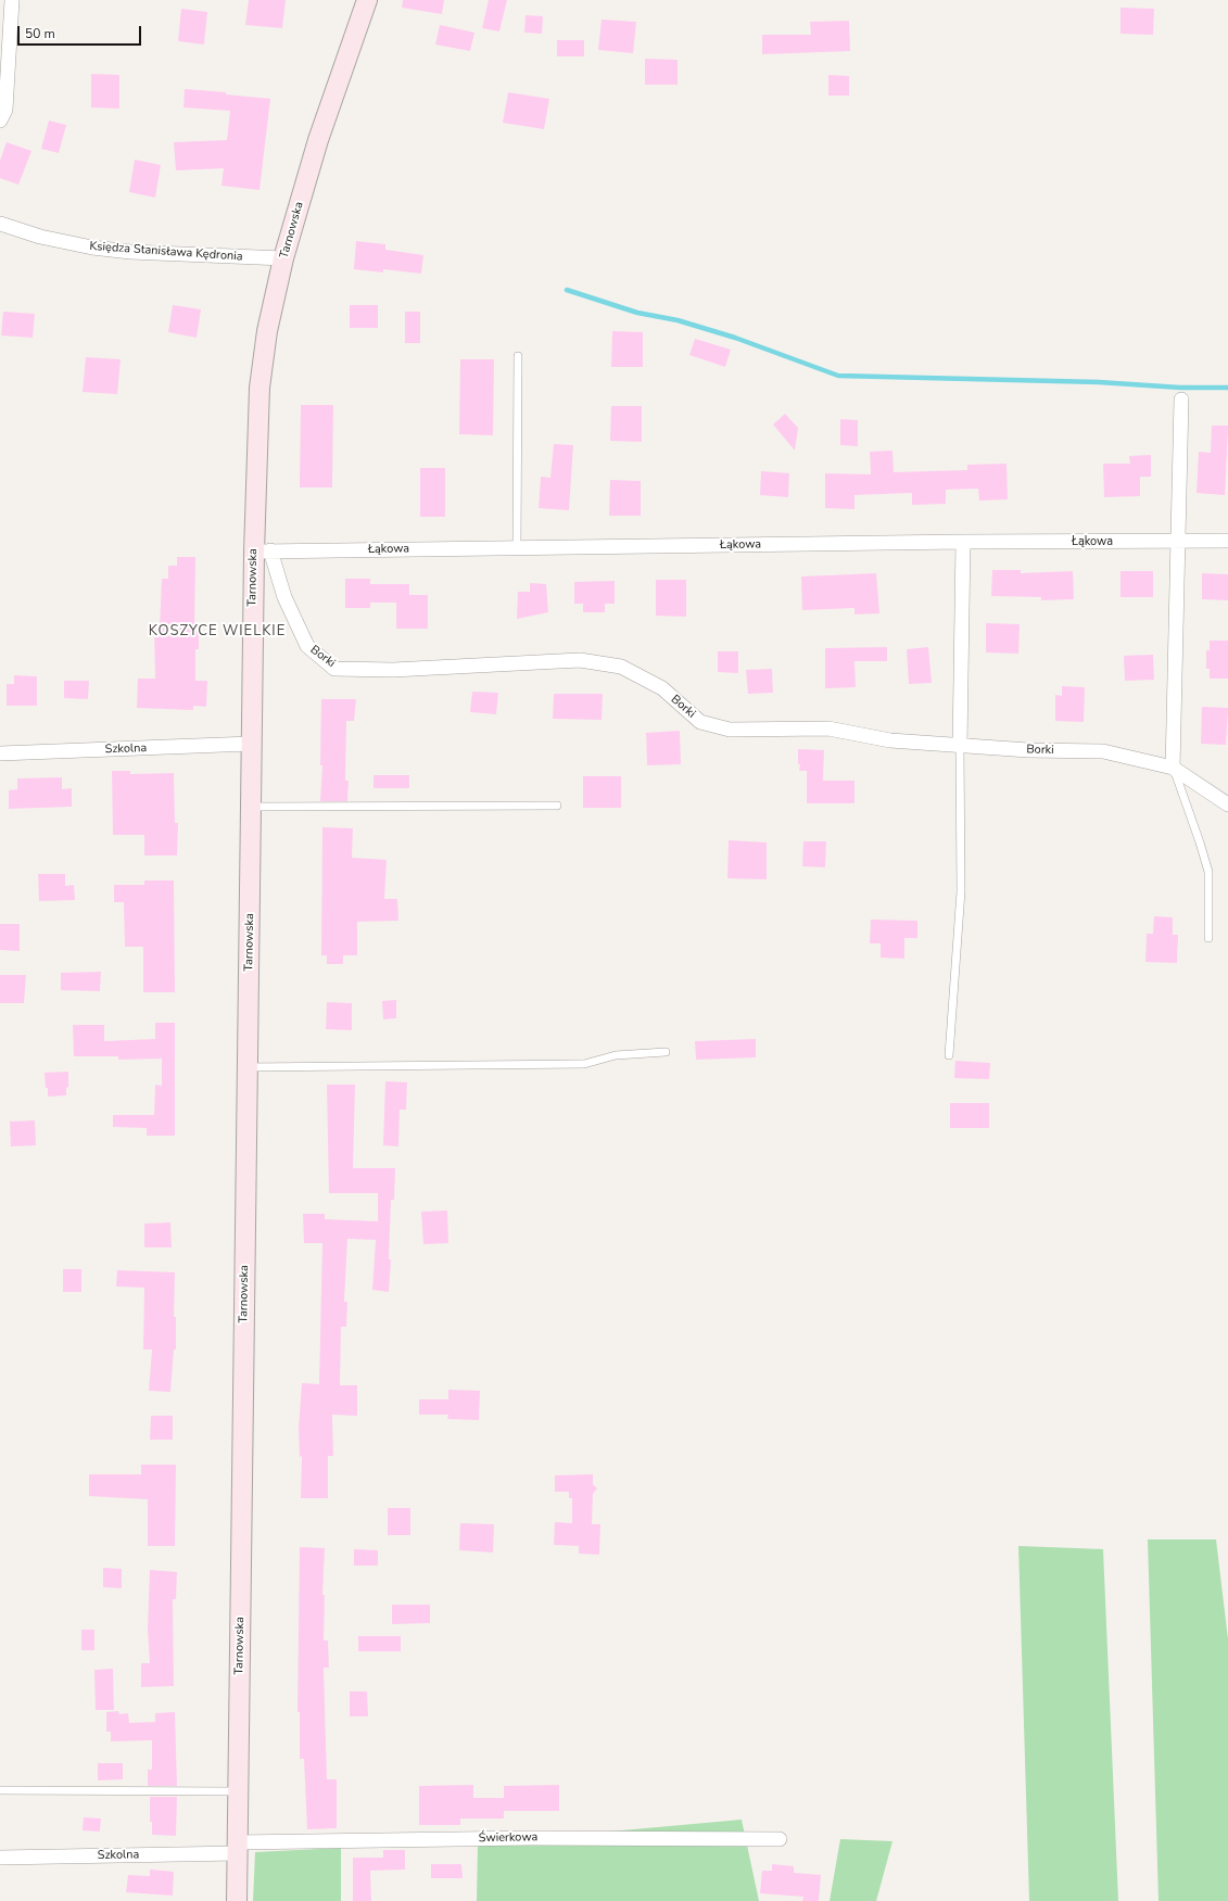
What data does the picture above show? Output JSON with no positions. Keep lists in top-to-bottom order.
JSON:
{
  "streets": {
    "street": [
      "Tarnowska",
      "Księdza Stanisława Kędronia",
      "Łąkowa",
      "Borki",
      "Szkolna",
      "Świerkowa"
    ]
  },
  "crossings": [
    ["Tarnowska", "Księdza Stanisława Kędronia"],
    ["Tarnowska", "Łąkowa"],
    ["Tarnowska", "Borki"],
    ["Tarnowska", "Szkolna"],
    ["Tarnowska", "Świerkowa"],
    ["Łąkowa", "Borki"],
    ["Szkolna", "Świerkowa"]
  ],
  "districts": ["KOSZYCE WIELKIE"],
  "scale_bar": "50 m"
}
